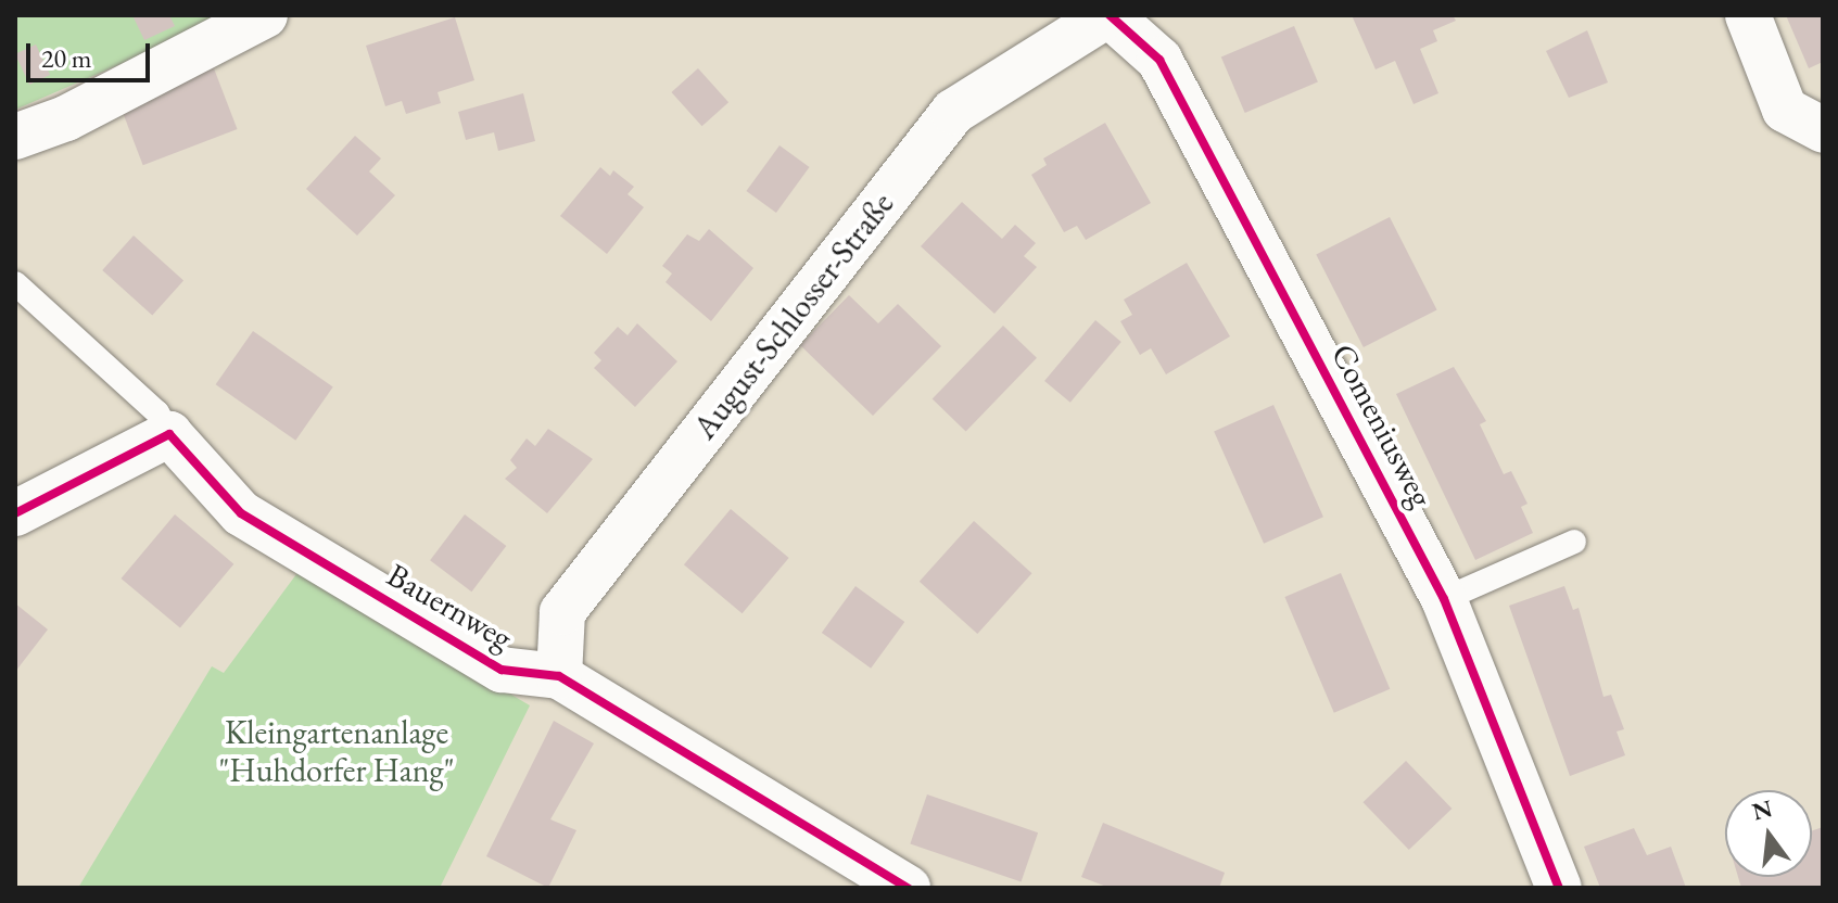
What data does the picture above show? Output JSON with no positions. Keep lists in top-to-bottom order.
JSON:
{
  "streets": {
    "street": ["August-Schlosser-Straße", "Comeniusweg", "Bauernweg"]
  },
  "crossings": [
    ["August-Schlosser-Straße", "Comeniusweg"],
    ["August-Schlosser-Straße", "Bauernweg"]
  ],
  "parks": ["Kleingartenanlage \"Huhdorfer Hang\""],
  "scale_bar": "20 m",
  "north": "top"
}
